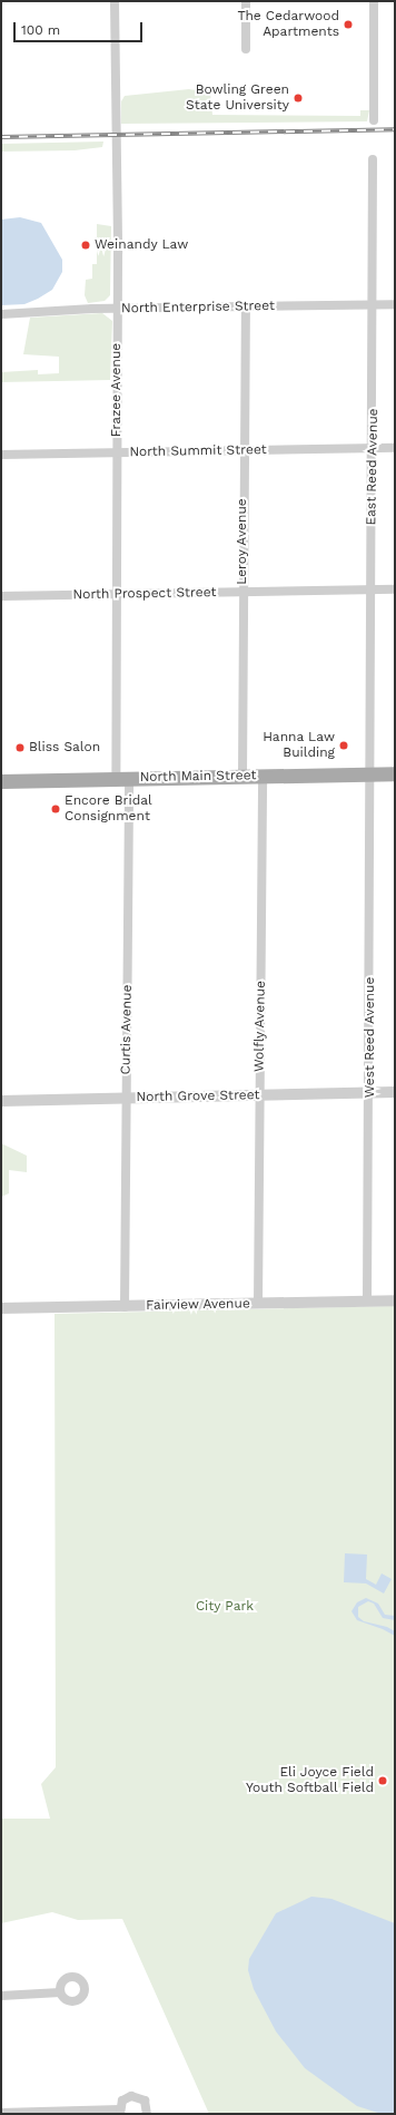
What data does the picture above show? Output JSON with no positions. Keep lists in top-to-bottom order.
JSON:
{
  "streets": {
    "main road": ["North Main Street"],
    "street": [
      "North Enterprise Street",
      "Frazee Avenue",
      "North Summit Street",
      "East Reed Avenue",
      "Leroy Avenue",
      "North Prospect Street",
      "Wolfly Avenue",
      "Curtis Avenue",
      "West Reed Avenue",
      "North Grove Street",
      "Fairview Avenue"
    ]
  },
  "crossings": [
    ["North Enterprise Street", "Frazee Avenue"],
    ["North Enterprise Street", "East Reed Avenue"],
    ["North Enterprise Street", "Leroy Avenue"],
    ["Frazee Avenue", "North Summit Street"],
    ["Frazee Avenue", "North Prospect Street"],
    ["Frazee Avenue", "North Main Street"],
    ["Frazee Avenue", "Curtis Avenue"],
    ["North Summit Street", "East Reed Avenue"],
    ["North Summit Street", "Leroy Avenue"],
    ["East Reed Avenue", "North Prospect Street"],
    ["East Reed Avenue", "North Main Street"],
    ["East Reed Avenue", "West Reed Avenue"],
    ["Leroy Avenue", "North Prospect Street"],
    ["Leroy Avenue", "North Main Street"],
    ["North Main Street", "Wolfly Avenue"],
    ["North Main Street", "Curtis Avenue"],
    ["North Main Street", "West Reed Avenue"],
    ["Wolfly Avenue", "North Grove Street"],
    ["Wolfly Avenue", "Fairview Avenue"],
    ["Curtis Avenue", "North Grove Street"],
    ["Curtis Avenue", "Fairview Avenue"],
    ["West Reed Avenue", "North Grove Street"],
    ["West Reed Avenue", "Fairview Avenue"]
  ],
  "parks": ["City Park"],
  "places": [
    "The Cedarwood Apartments",
    "Bowling Green State University",
    "Weinandy Law",
    "Hanna Law Building",
    "Bliss Salon",
    "Encore Bridal Consignment",
    "Eli Joyce Field Youth Softball Field"
  ],
  "scale_bar": "100 m"
}
